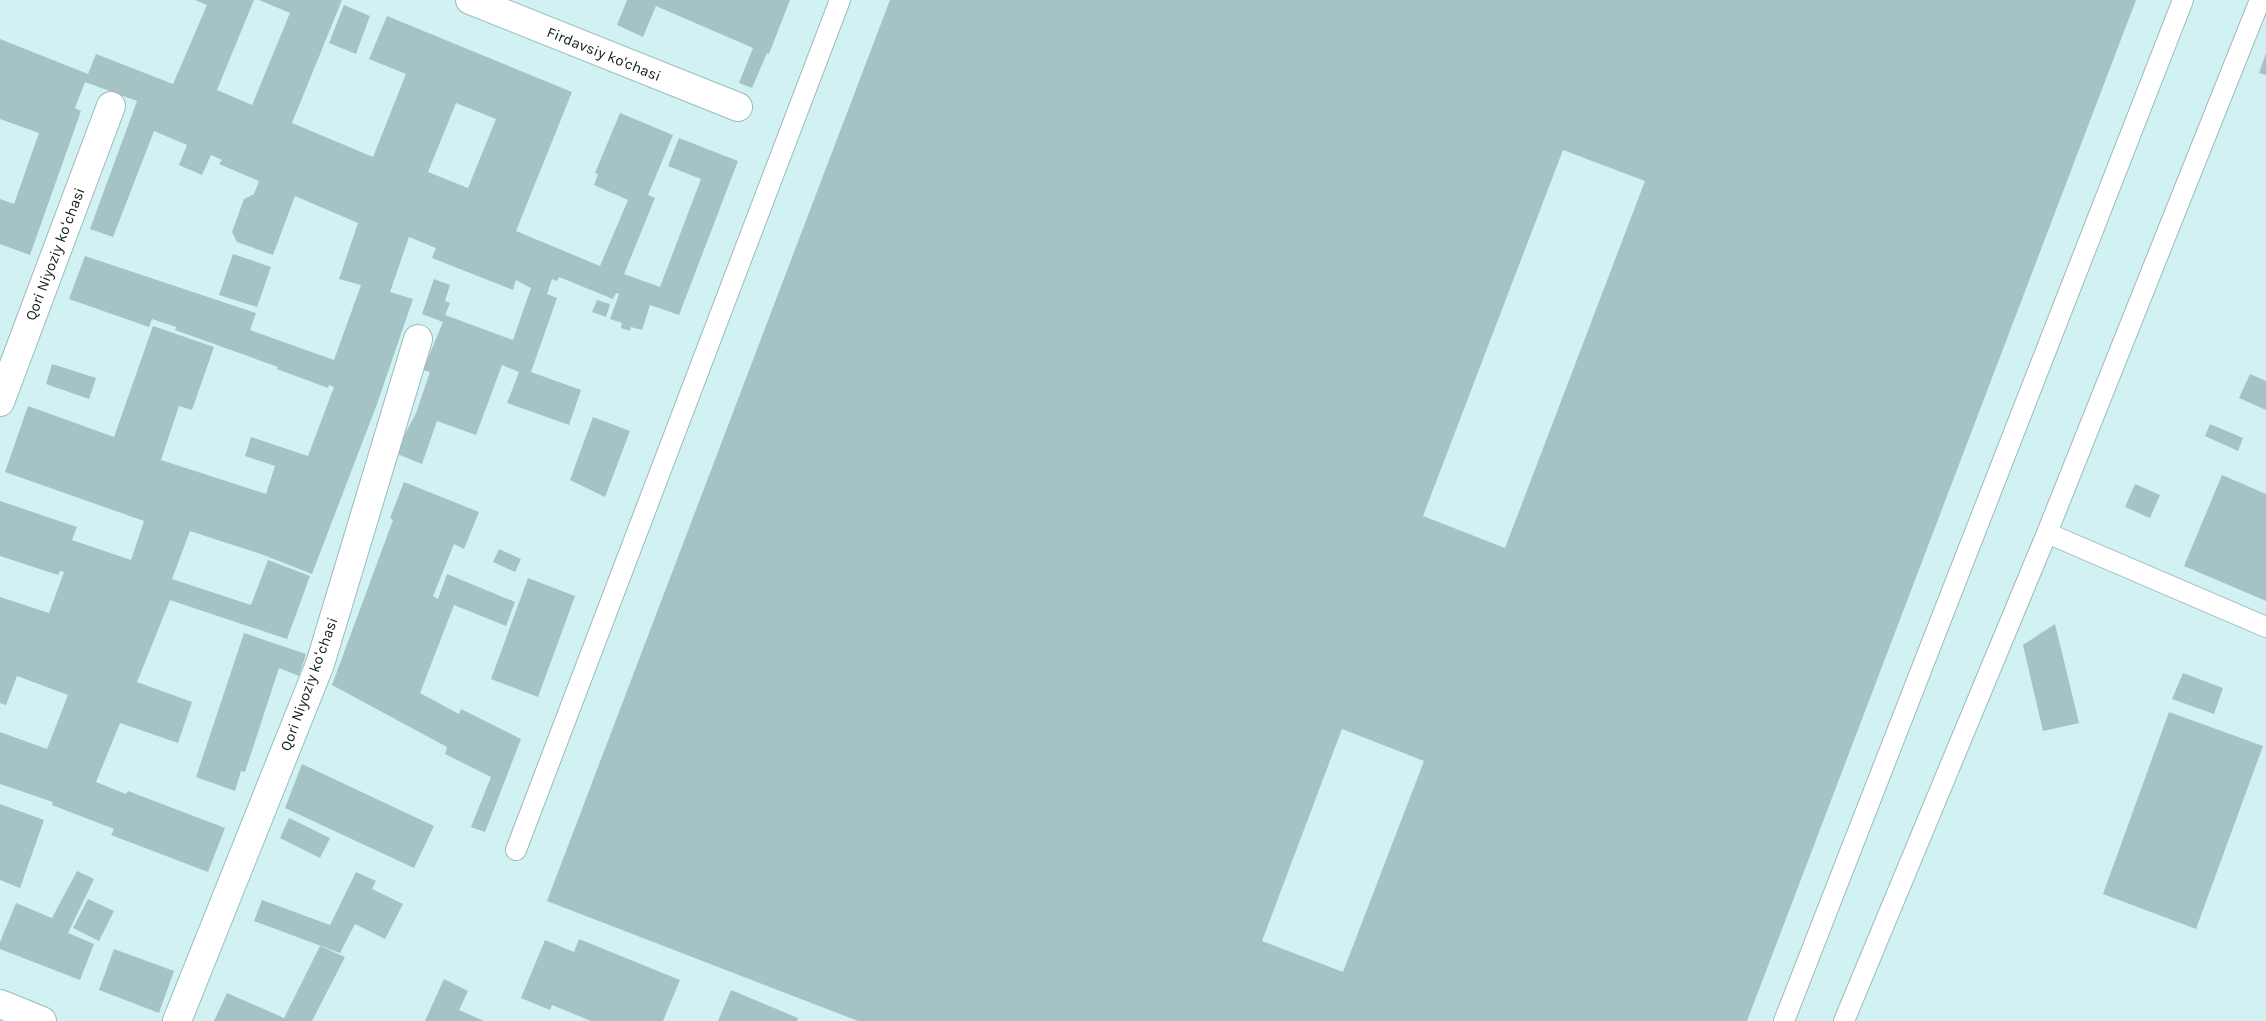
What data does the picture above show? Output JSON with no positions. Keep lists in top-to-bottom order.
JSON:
{
  "streets": {
    "street": ["Firdavsiy ko'chasi", "Qori Niyoziy koʻchasi"]
  }
}
